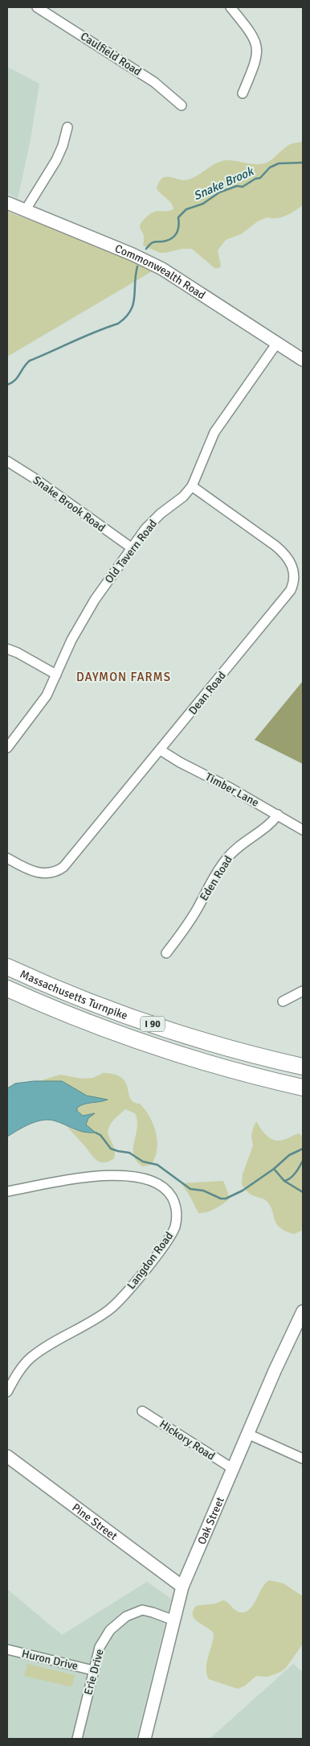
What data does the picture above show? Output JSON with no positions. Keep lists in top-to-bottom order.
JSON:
{
  "streets": {
    "highway": ["Massachusetts Turnpike", "I 90"],
    "main road": ["Commonwealth Road", "Oak Street", "Pine Street"],
    "street": [
      "Caulfield Road",
      "Snake Brook Road",
      "Old Tavern Road",
      "Dean Road",
      "Timber Lane",
      "Eden Road",
      "Langdon Road",
      "Hickory Road",
      "Huron Drive",
      "Erie Drive"
    ]
  },
  "crossings": [
    ["Commonwealth Road", "Old Tavern Road"],
    ["Snake Brook Road", "Old Tavern Road"],
    ["Old Tavern Road", "Dean Road"],
    ["Dean Road", "Timber Lane"],
    ["Timber Lane", "Eden Road"],
    ["Hickory Road", "Oak Street"],
    ["Oak Street", "Pine Street"],
    ["Oak Street", "Erie Drive"],
    ["Huron Drive", "Erie Drive"]
  ],
  "districts": ["DAYMON FARMS"],
  "water": ["Snake Brook"]
}
